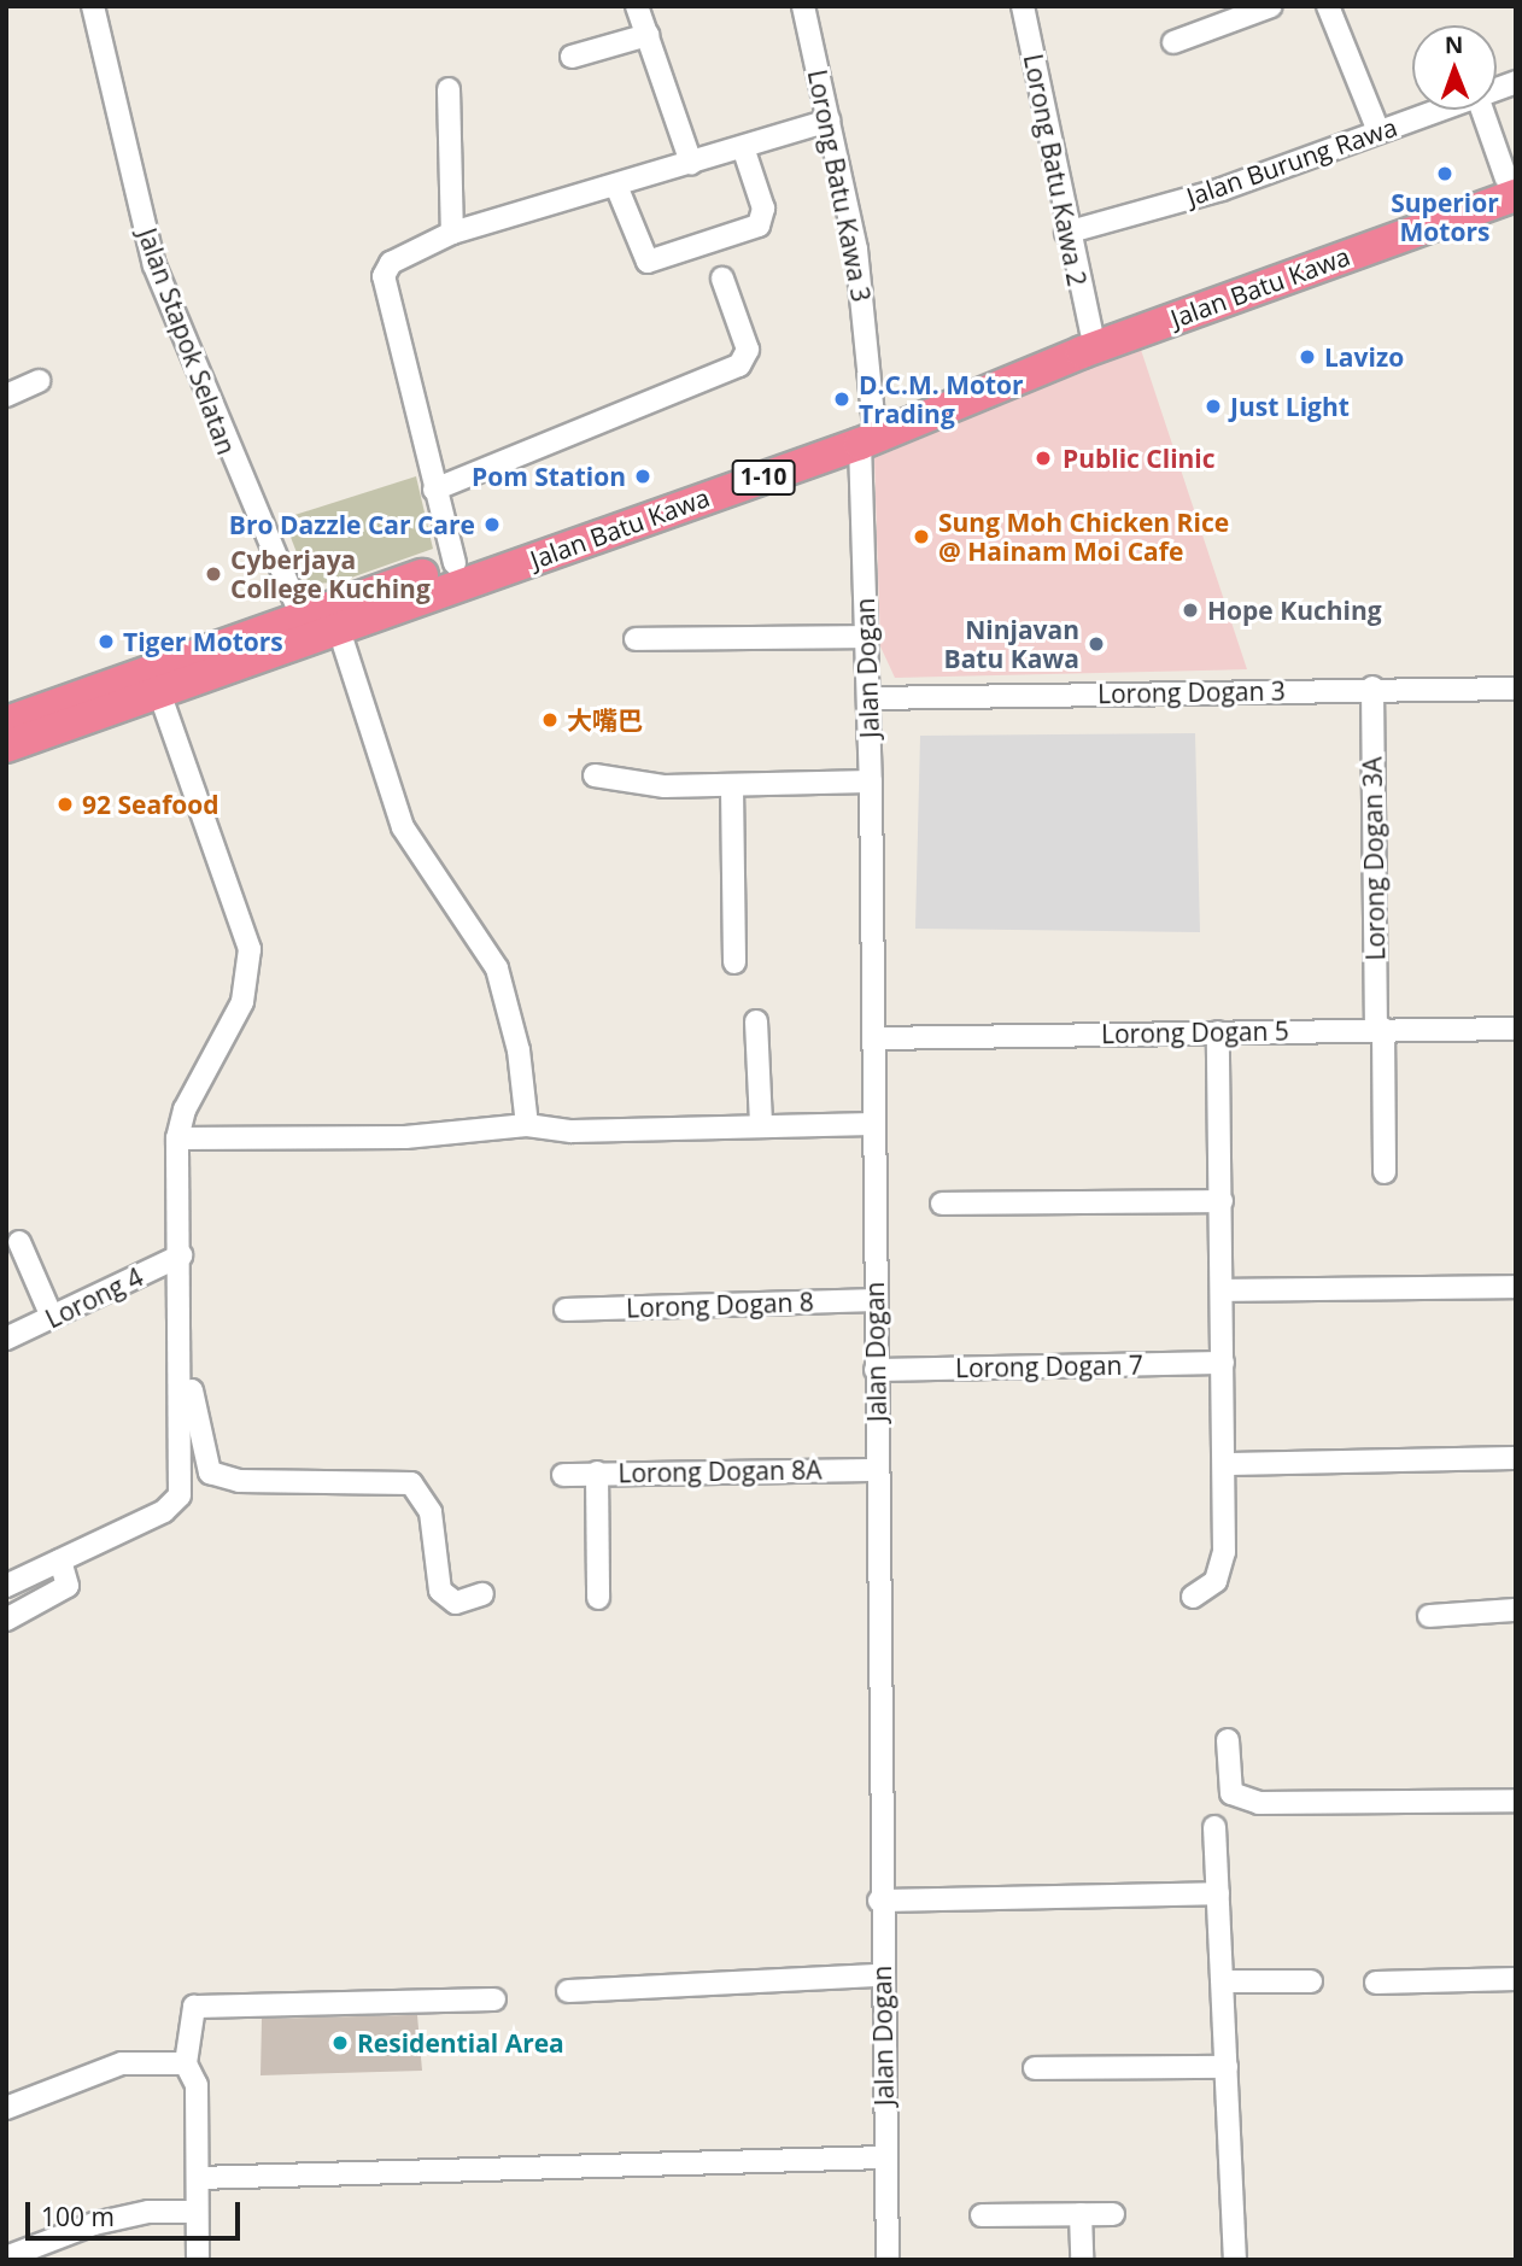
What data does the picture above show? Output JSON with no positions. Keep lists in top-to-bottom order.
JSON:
{
  "streets": {
    "highway": ["Jalan Batu Kawa", "1-10"],
    "street": [
      "Jalan Burung Rawa",
      "Lorong Batu Kawa 2",
      "Lorong Batu Kawa 3",
      "Jalan Stapok Selatan",
      "Jalan Dogan",
      "Lorong Dogan 3",
      "Lorong Dogan 3A",
      "Lorong Dogan 5",
      "Lorong 4",
      "Lorong Dogan 8",
      "Lorong Dogan 7",
      "Lorong Dogan 8A"
    ]
  },
  "crossings": [
    ["Jalan Burung Rawa", "Lorong Batu Kawa 2"],
    ["Lorong Batu Kawa 2", "Jalan Batu Kawa"],
    ["Lorong Batu Kawa 3", "Jalan Batu Kawa"],
    ["Lorong Batu Kawa 3", "Jalan Dogan"],
    ["Jalan Batu Kawa", "Jalan Stapok Selatan"],
    ["Jalan Batu Kawa", "Jalan Dogan"],
    ["Jalan Dogan", "Lorong Dogan 3"],
    ["Jalan Dogan", "Lorong Dogan 5"],
    ["Jalan Dogan", "Lorong Dogan 8"],
    ["Jalan Dogan", "Lorong Dogan 7"],
    ["Jalan Dogan", "Lorong Dogan 8A"],
    ["Lorong Dogan 3", "Lorong Dogan 3A"],
    ["Lorong Dogan 3A", "Lorong Dogan 5"]
  ],
  "places": [
    "Superior Motors",
    "Lavizo",
    "D.C.M. Motor Trading",
    "Just Light",
    "Public Clinic",
    "Pom Station",
    "Bro Dazzle Car Care",
    "Sung Moh Chicken Rice @ Hainam Moi Cafe",
    "Cyberjaya College Kuching",
    "Hope Kuching",
    "Tiger Motors",
    "Ninjavan Batu Kawa",
    "大嘴巴",
    "92 Seafood",
    "Residential Area"
  ],
  "scale_bar": "100 m",
  "north": "top"
}
